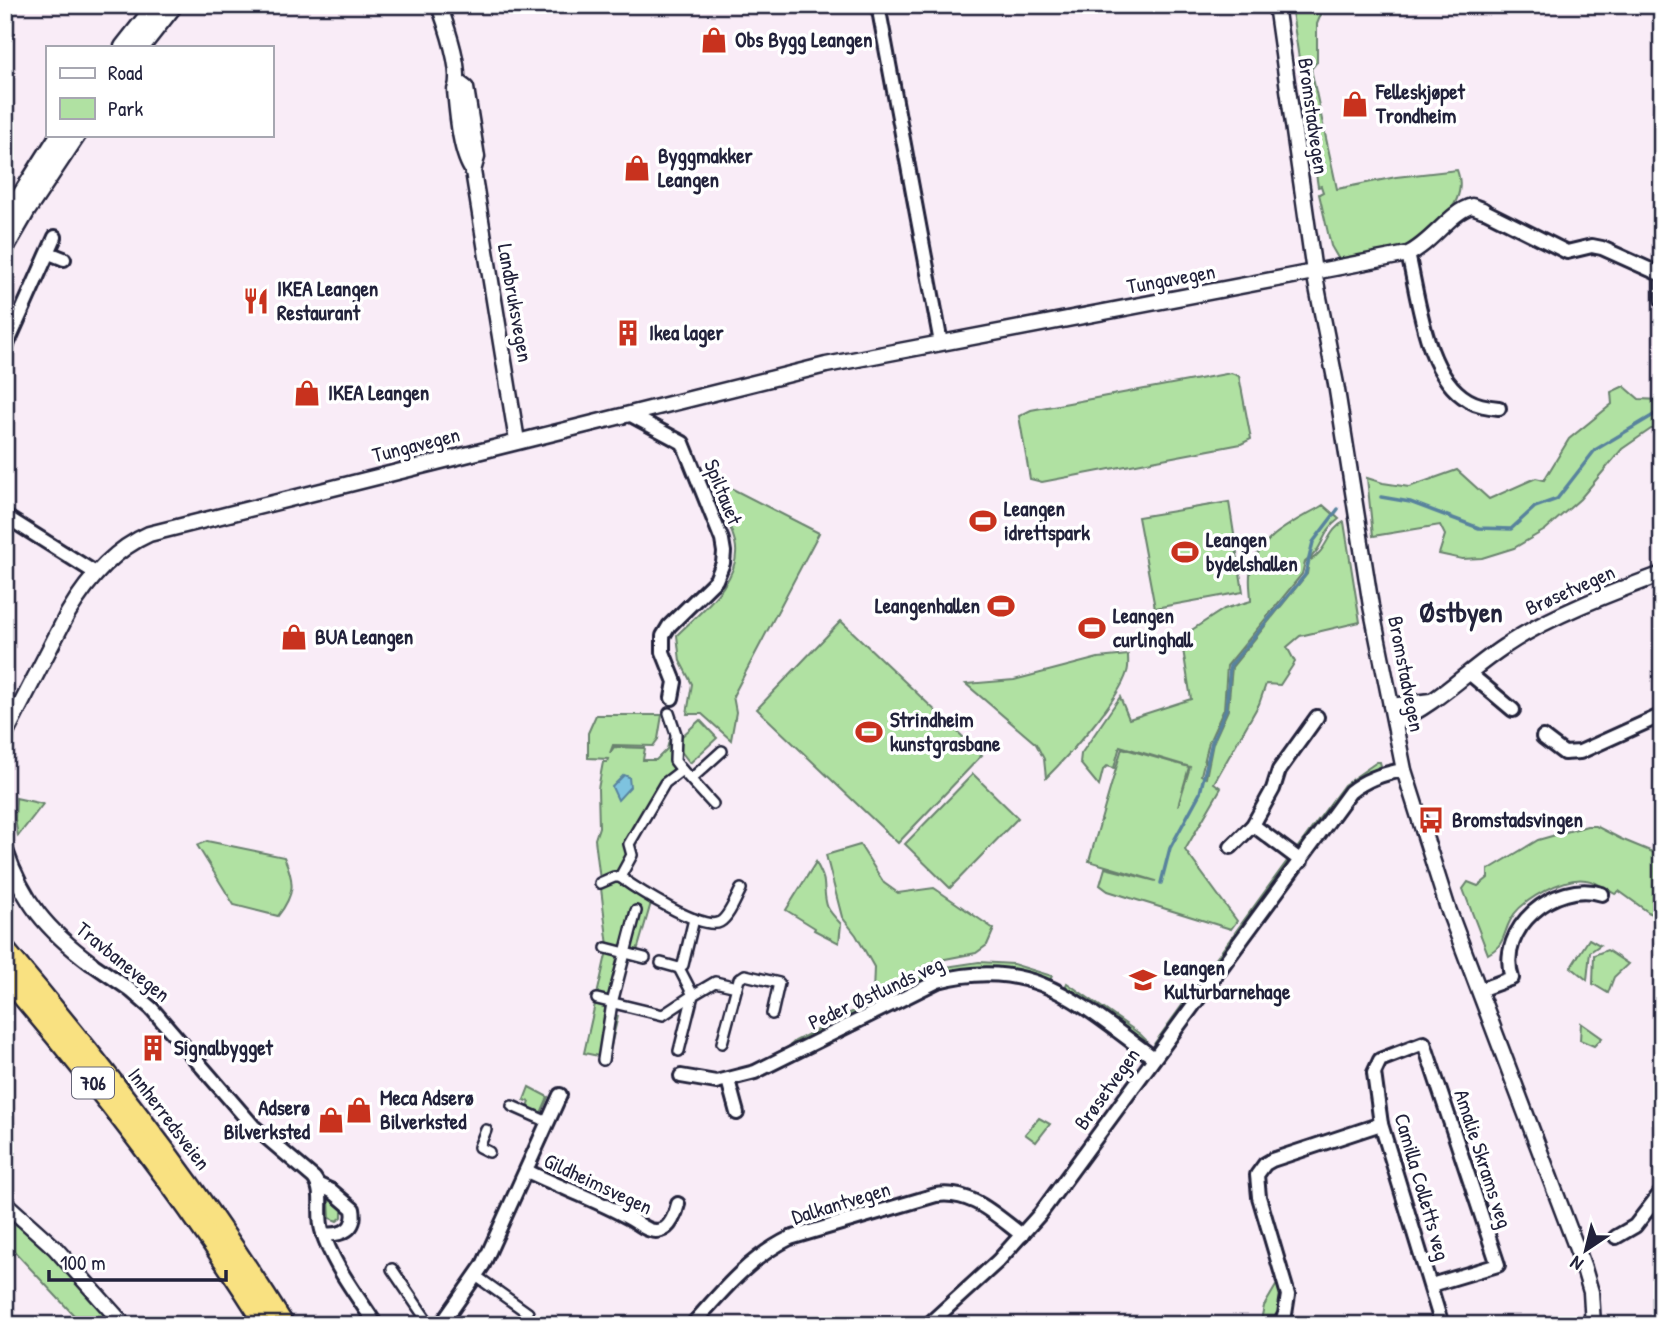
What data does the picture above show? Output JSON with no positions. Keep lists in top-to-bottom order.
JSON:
{
  "streets": {
    "highway": ["706", "Innherredsveien"],
    "street": [
      "Bromstadvegen",
      "Tungavegen",
      "Landbruksvegen",
      "Spiltauet",
      "Brøsetvegen",
      "Travbanevegen",
      "Peder Østlunds veg",
      "Amalie Skrams veg",
      "Gildheimsvegen",
      "Camilla Colletts veg",
      "Dalkantvegen"
    ]
  },
  "crossings": [
    ["Bromstadvegen", "Tungavegen"],
    ["Bromstadvegen", "Brøsetvegen"],
    ["Tungavegen", "Landbruksvegen"],
    ["Tungavegen", "Spiltauet"],
    ["Brøsetvegen", "Peder Østlunds veg"],
    ["Brøsetvegen", "Dalkantvegen"],
    ["706", "Innherredsveien"],
    ["Amalie Skrams veg", "Camilla Colletts veg"]
  ],
  "districts": ["Østbyen"],
  "places": {
    "shop": [
      "Obs Bygg Leangen",
      "Felleskjøpet Trondheim",
      "Byggmakker Leangen",
      "IKEA Leangen",
      "BUA Leangen",
      "Meca Adserø Bilverksted",
      "Adserø Bilverksted"
    ],
    "restaurant": ["IKEA Leangen Restaurant"],
    "building": ["Ikea lager", "Signalbygget"],
    "sports": [
      "Leangen idrettspark",
      "Leangen bydelshallen",
      "Leangenhallen",
      "Leangen curlinghall",
      "Strindheim kunstgrasbane"
    ],
    "bus stop": ["Bromstadsvingen"],
    "school or university": ["Leangen Kulturbarnehage"]
  },
  "legend": ["Road", "Park"],
  "scale_bar": "100 m",
  "north": "bottom left"
}
